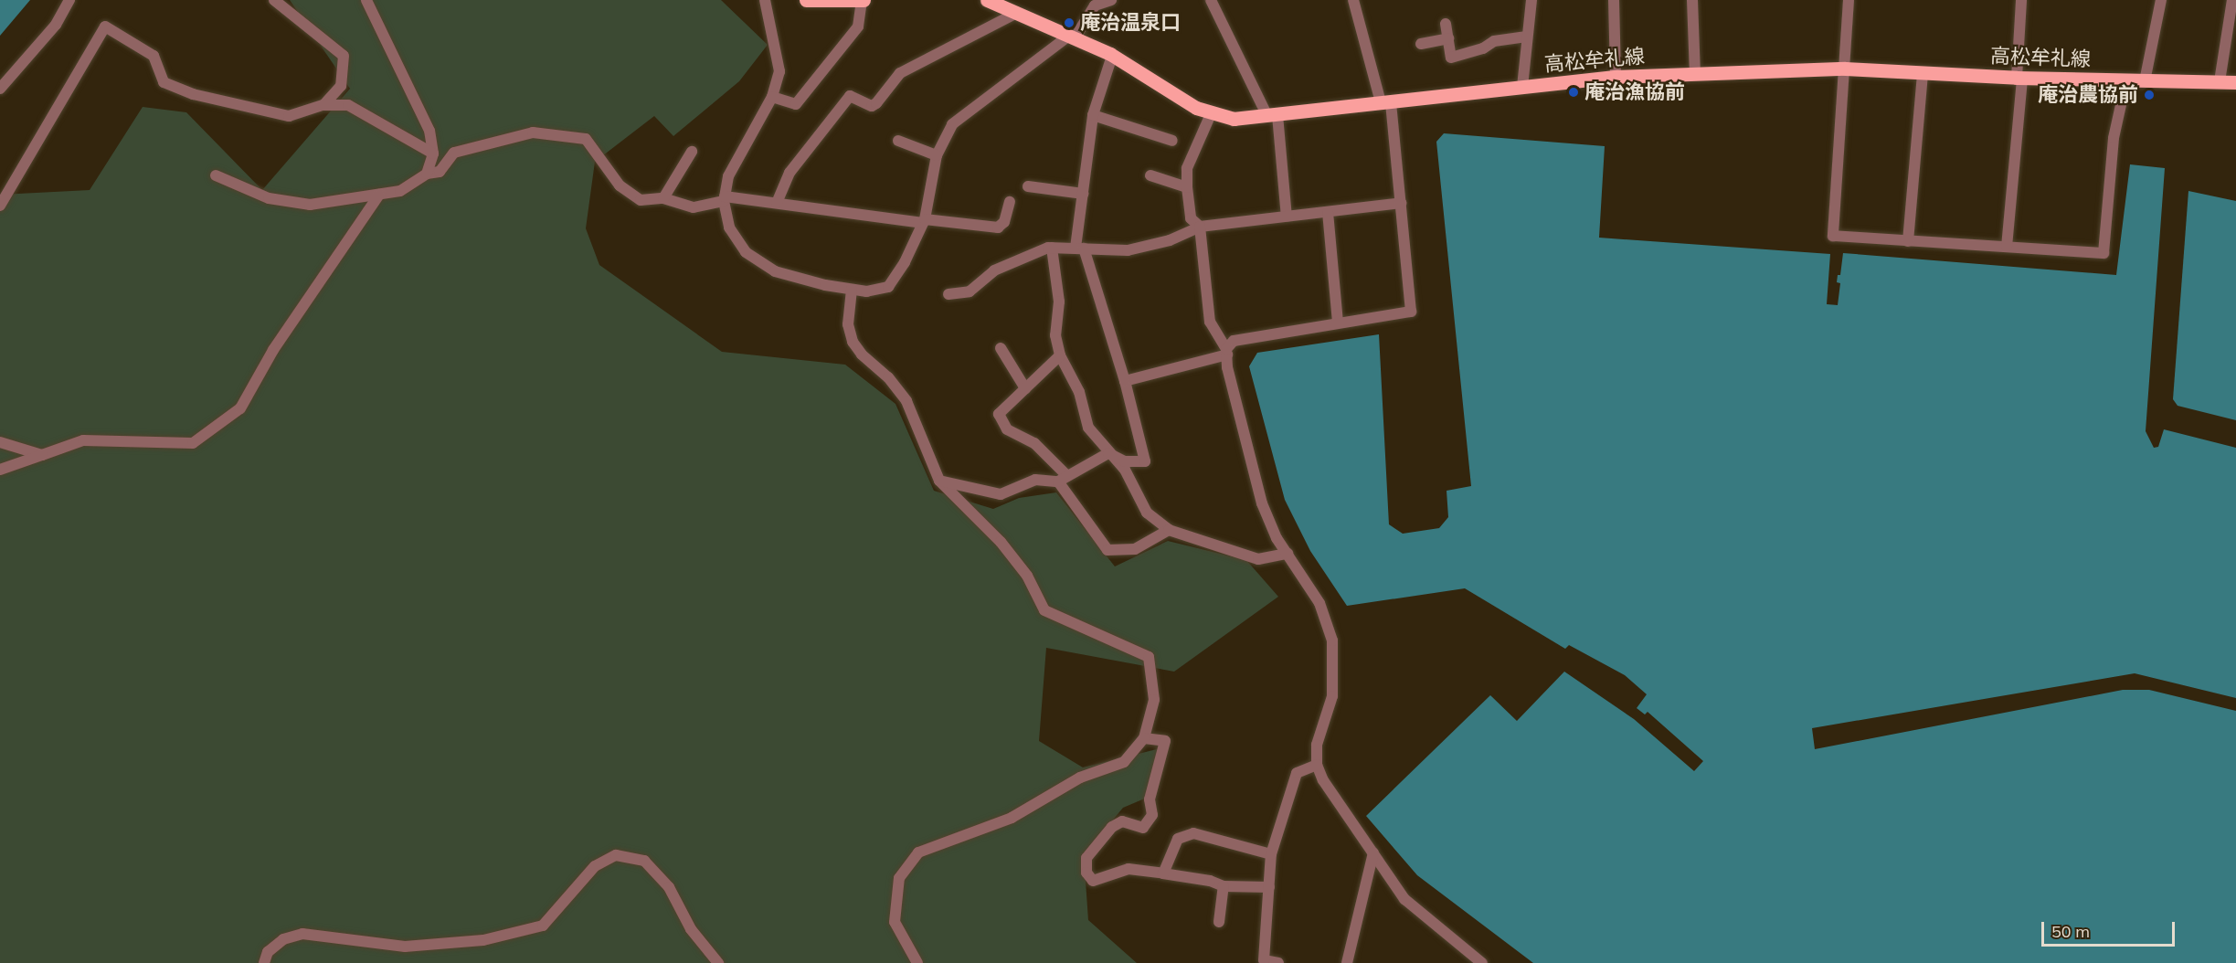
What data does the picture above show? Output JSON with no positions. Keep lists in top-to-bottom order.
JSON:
{
  "streets": {
    "main road": ["高松牟礼線"]
  },
  "places": ["庵治温泉口", "庵治漁協前", "庵治農協前"],
  "scale_bar": "50 m"
}
